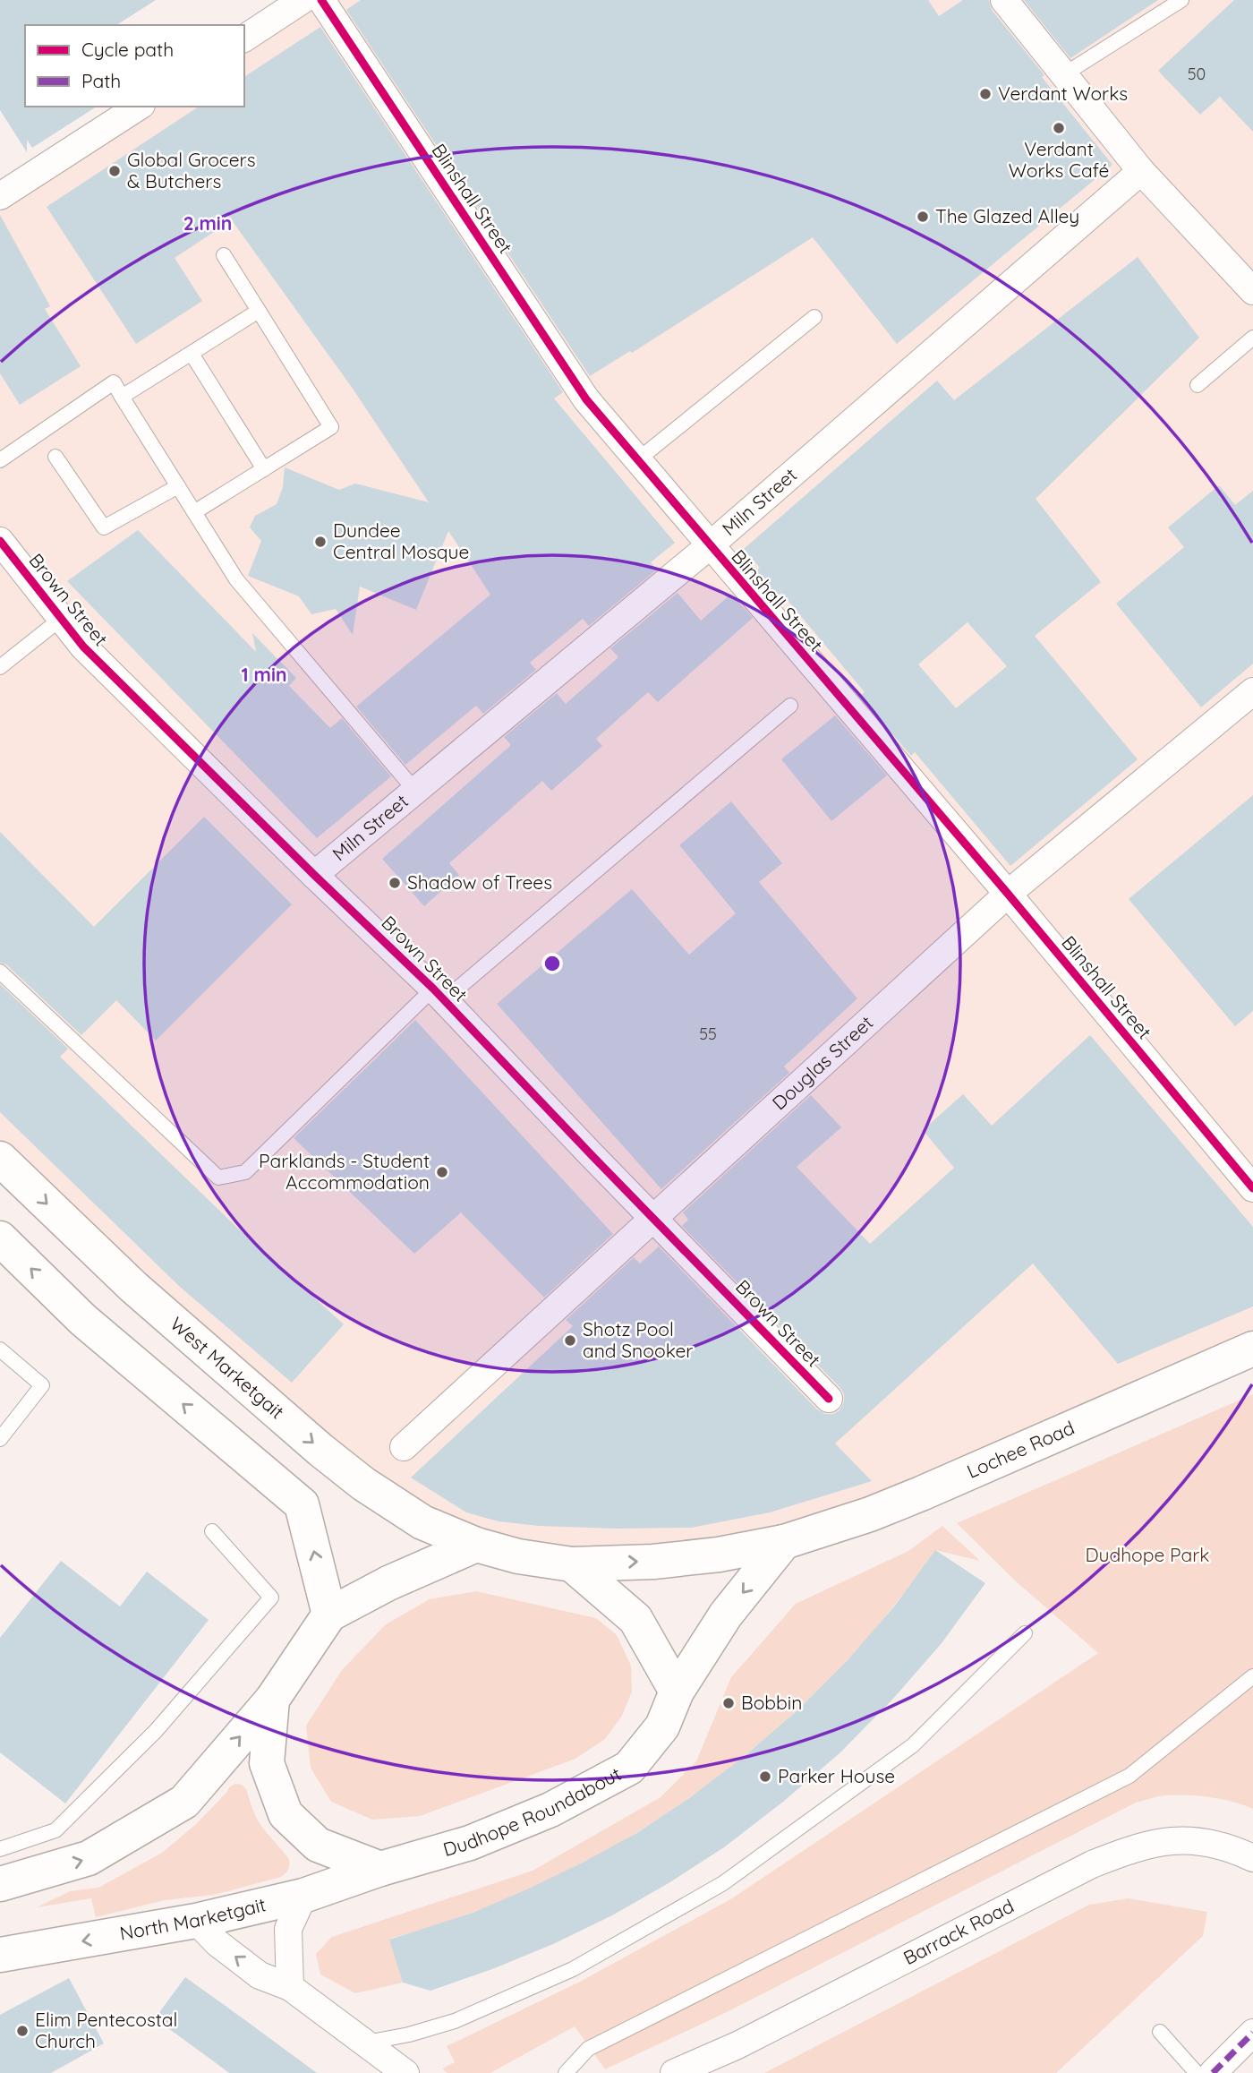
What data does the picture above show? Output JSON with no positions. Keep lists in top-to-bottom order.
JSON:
{
  "streets": {
    "main road": [
      "West Marketgait",
      "Lochee Road",
      "Dudhope Roundabout",
      "North Marketgait"
    ],
    "street": [
      "Blinshall Street",
      "Miln Street",
      "Brown Street",
      "Douglas Street",
      "Barrack Road"
    ]
  },
  "crossings": [
    ["Blinshall Street", "Miln Street"],
    ["Blinshall Street", "Douglas Street"],
    ["Miln Street", "Brown Street"],
    ["Brown Street", "Douglas Street"],
    ["Dudhope Roundabout", "North Marketgait"]
  ],
  "one_way": ["North Marketgait"],
  "parks": ["Dudhope Park"],
  "places": [
    "Verdant Works",
    "Verdant Works Café",
    "Global Grocers & Butchers",
    "The Glazed Alley",
    "Dundee Central Mosque",
    "Shadow of Trees",
    "Parklands - Student Accommodation",
    "Shotz Pool and Snooker",
    "Bobbin",
    "Parker House",
    "Elim Pentecostal Church"
  ],
  "house_numbers": ["50", "55"],
  "legend": ["Cycle path", "Path"],
  "rings": ["2 min", "1 min"]
}
